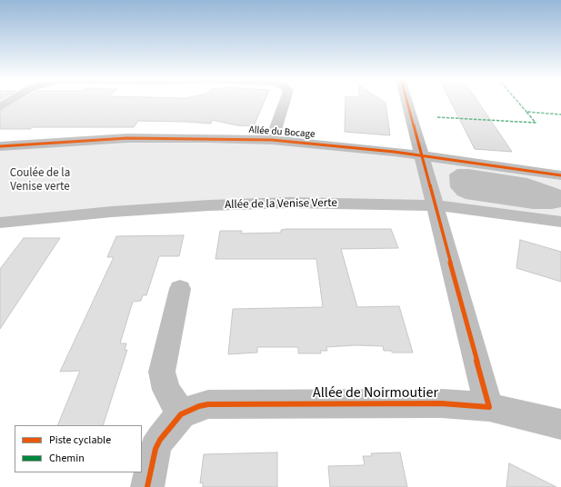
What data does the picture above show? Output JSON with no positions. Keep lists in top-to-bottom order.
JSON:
{
  "streets": {
    "street": ["Allée du Bocage", "Allée de la Venise Verte", "Allée de Noirmoutier"]
  },
  "parks": ["Coulée de la Venise verte"],
  "legend": ["Piste cyclable", "Chemin"]
}
